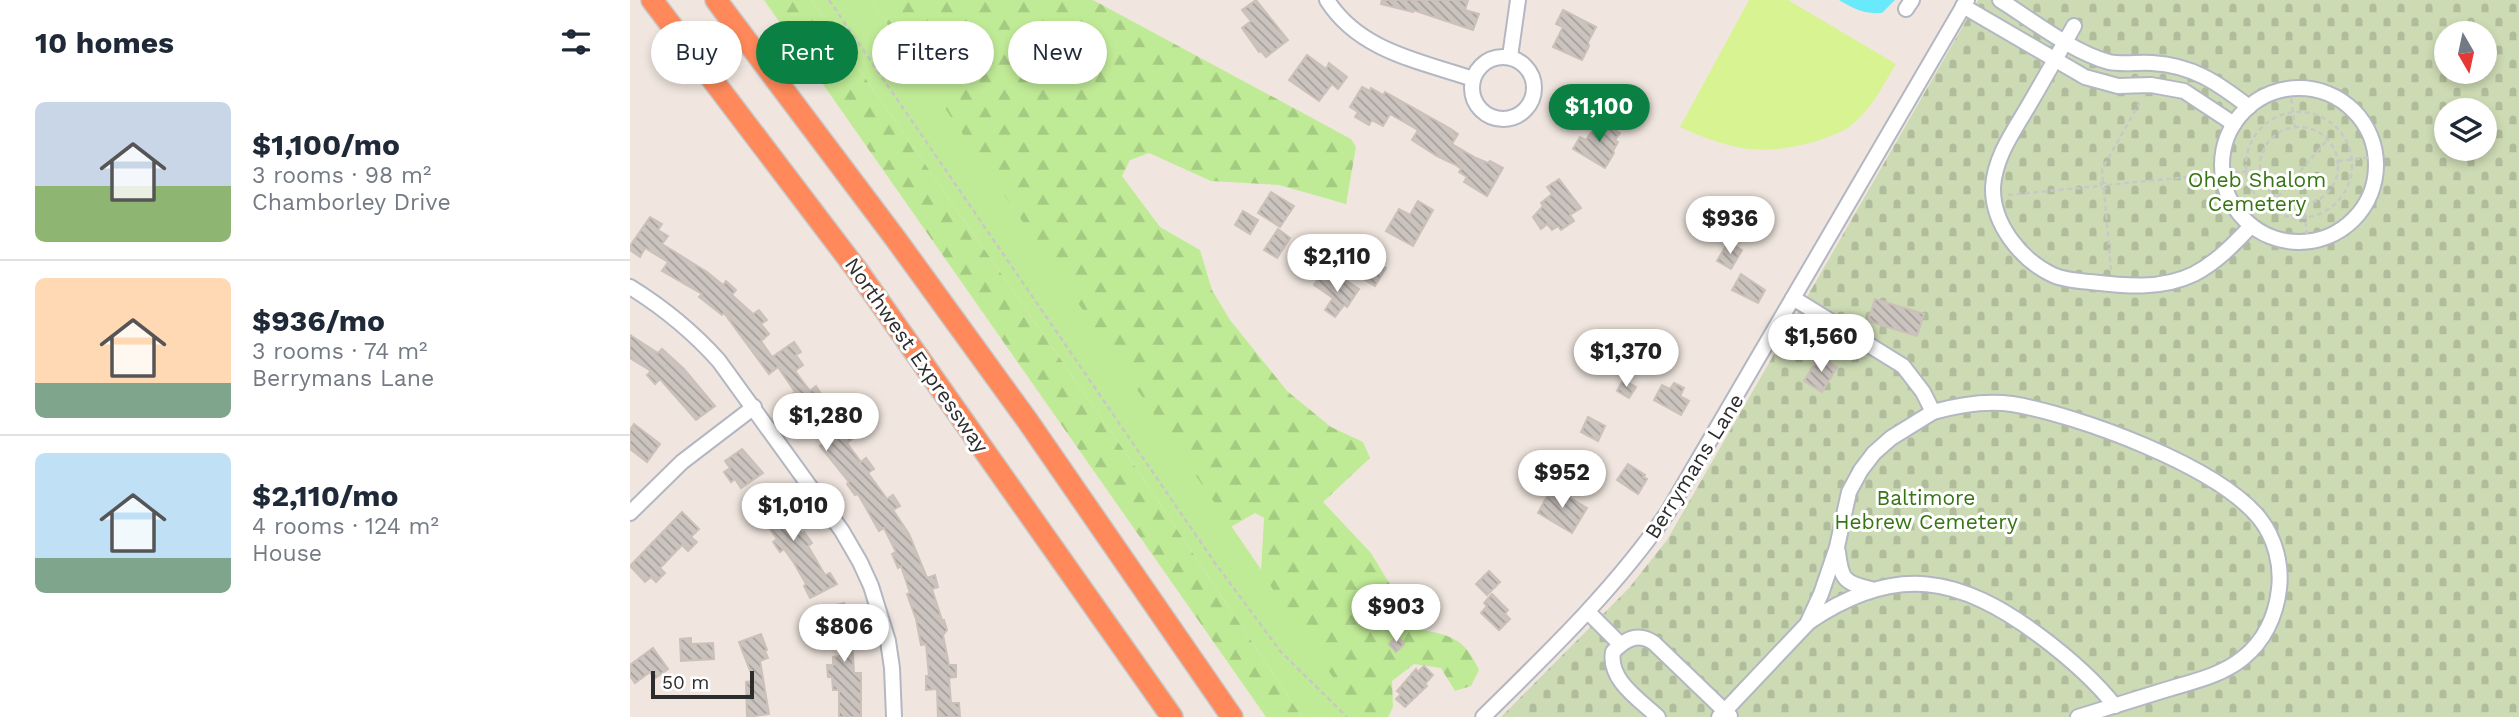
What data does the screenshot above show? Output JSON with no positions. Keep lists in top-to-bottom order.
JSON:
{
  "streets": {
    "highway": ["Northwest Expressway"],
    "street": ["Berrymans Lane"]
  },
  "parks": ["Oheb Shalom Cemetery", "Baltimore Hebrew Cemetery"],
  "scale_bar": "50 m",
  "north": "bottom",
  "page": {
    "heading": "10 homes",
    "chip": [
      "Buy",
      "Rent",
      "Filters",
      "New"
    ],
    "list": [
      {
        "name": "$1,100/mo",
        "note": "3 rooms · 98 m² · Chamborley Drive"
      },
      {
        "name": "$936/mo",
        "note": "3 rooms · 74 m² · Berrymans Lane"
      },
      {
        "name": "$2,110/mo",
        "note": "4 rooms · 124 m² · House"
      }
    ],
    "price": [
      "$1,100",
      "$936",
      "$2,110",
      "$1,560",
      "$1,370",
      "$1,280",
      "$952",
      "$1,010",
      "$903",
      "$806"
    ],
    "scale": "50 m"
  }
}
